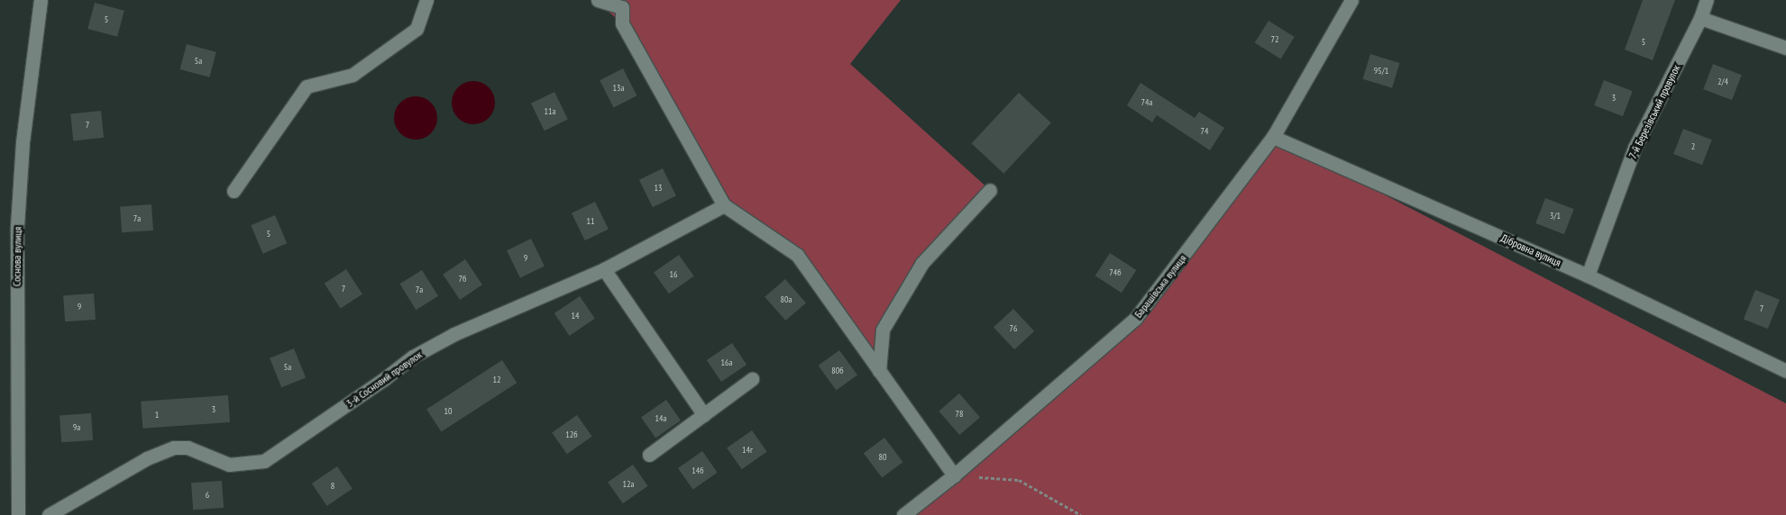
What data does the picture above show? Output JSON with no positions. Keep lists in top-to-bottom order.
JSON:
{
  "streets": {
    "street": [
      "7-й Березівський провулок",
      "Дібровна вулиця",
      "Соснова вулиця",
      "Барашівська вулиця",
      "3-й Сосновий провулок"
    ]
  },
  "crossings": [
    ["7-й Березівський провулок", "Дібровна вулиця"],
    ["Дібровна вулиця", "Барашівська вулиця"]
  ],
  "house_numbers": [
    "5",
    "72",
    "5",
    "5а",
    "95/1",
    "2/4",
    "13а",
    "3",
    "74а",
    "11а",
    "7",
    "74",
    "2",
    "13",
    "3/1",
    "7а",
    "11",
    "5",
    "9",
    "74б",
    "16",
    "7б",
    "7",
    "7а",
    "80а",
    "9",
    "7",
    "14",
    "76",
    "16а",
    "5а",
    "80б",
    "12",
    "3",
    "10",
    "78",
    "1",
    "14а",
    "9а",
    "12б",
    "14г",
    "80",
    "14б",
    "12а",
    "8",
    "6"
  ]
}
